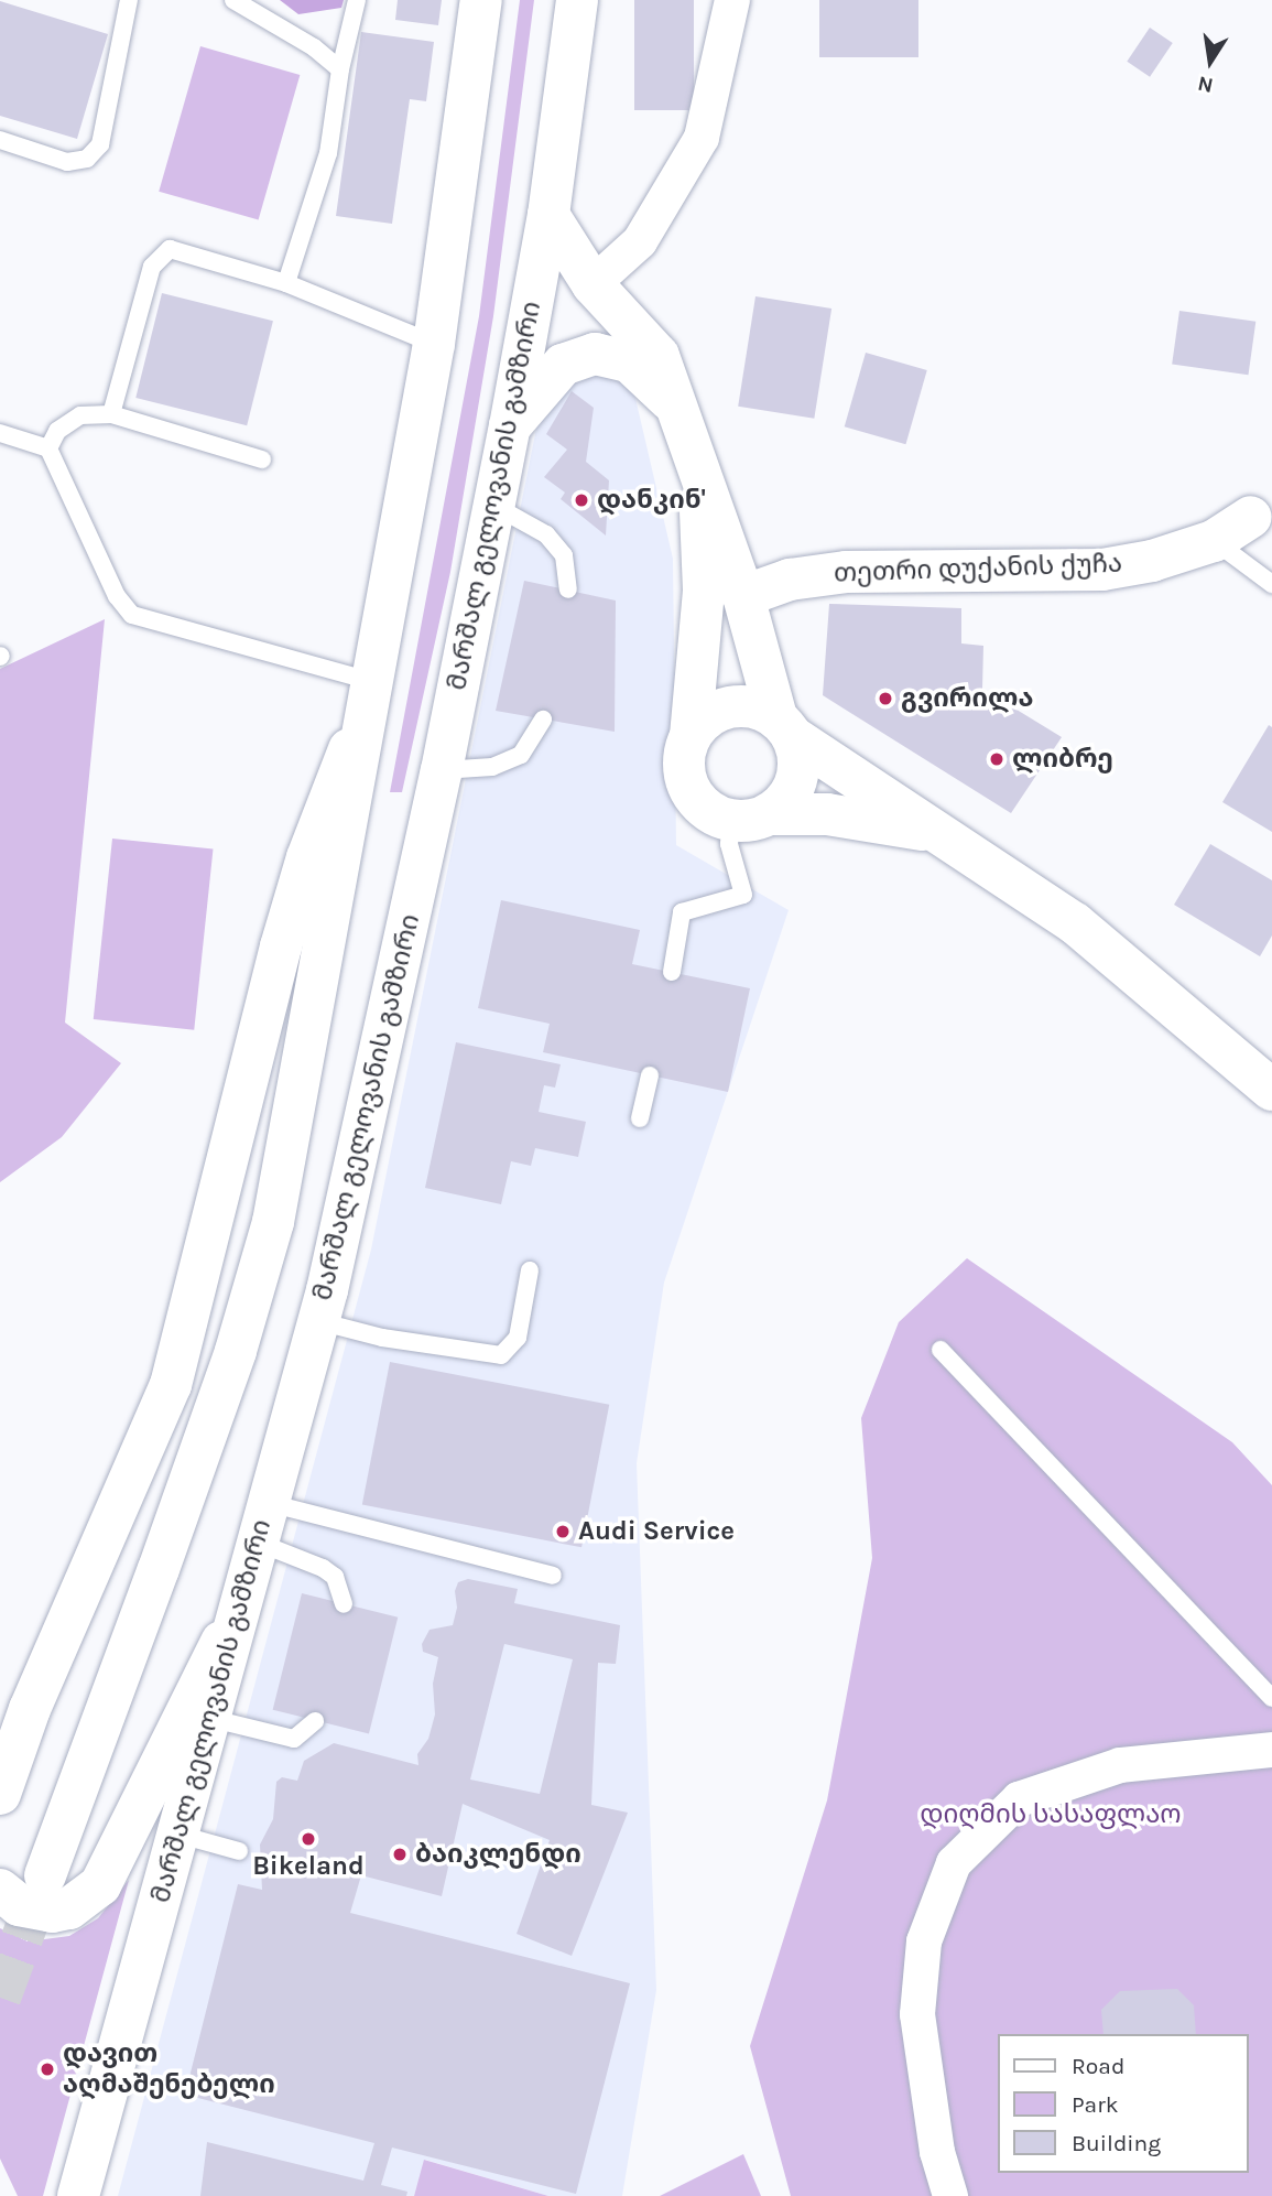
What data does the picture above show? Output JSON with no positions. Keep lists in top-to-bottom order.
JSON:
{
  "streets": {
    "main road": ["მარშალ გელოვანის გამზირი", "თეთრი დუქანის ქუჩა"]
  },
  "parks": ["დიღმის სასაფლაო"],
  "places": [
    "დანკინ'",
    "გვირილა",
    "ლიბრე",
    "Audi Service",
    "Bikeland",
    "ბაიკლენდი",
    "დავით აღმაშენებელი"
  ],
  "legend": ["Road", "Park", "Building"],
  "north": "bottom"
}
